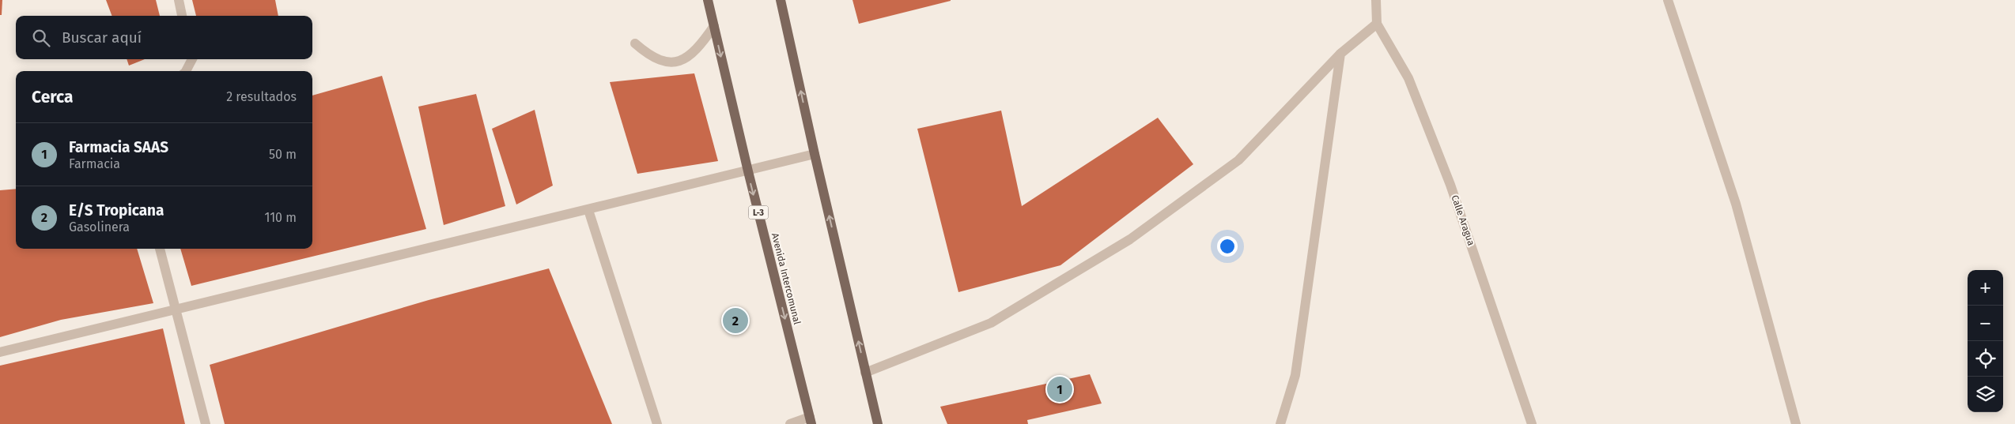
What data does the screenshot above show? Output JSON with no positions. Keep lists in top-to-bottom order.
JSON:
{
  "streets": {
    "main road": ["L-3", "Avenida Intercomunal"],
    "street": ["Calle Aragua"]
  },
  "page": {
    "search": "Buscar aquí",
    "heading": ["Cerca", "2 resultados"],
    "list": [
      {
        "mark": "1",
        "name": "Farmacia SAAS",
        "note": "Farmacia",
        "value": "50 m"
      },
      {
        "mark": "2",
        "name": "E/S Tropicana",
        "note": "Gasolinera",
        "value": "110 m"
      }
    ],
    "map_buttons": ["+", "−"],
    "pins": ["2", "1"]
  }
}
